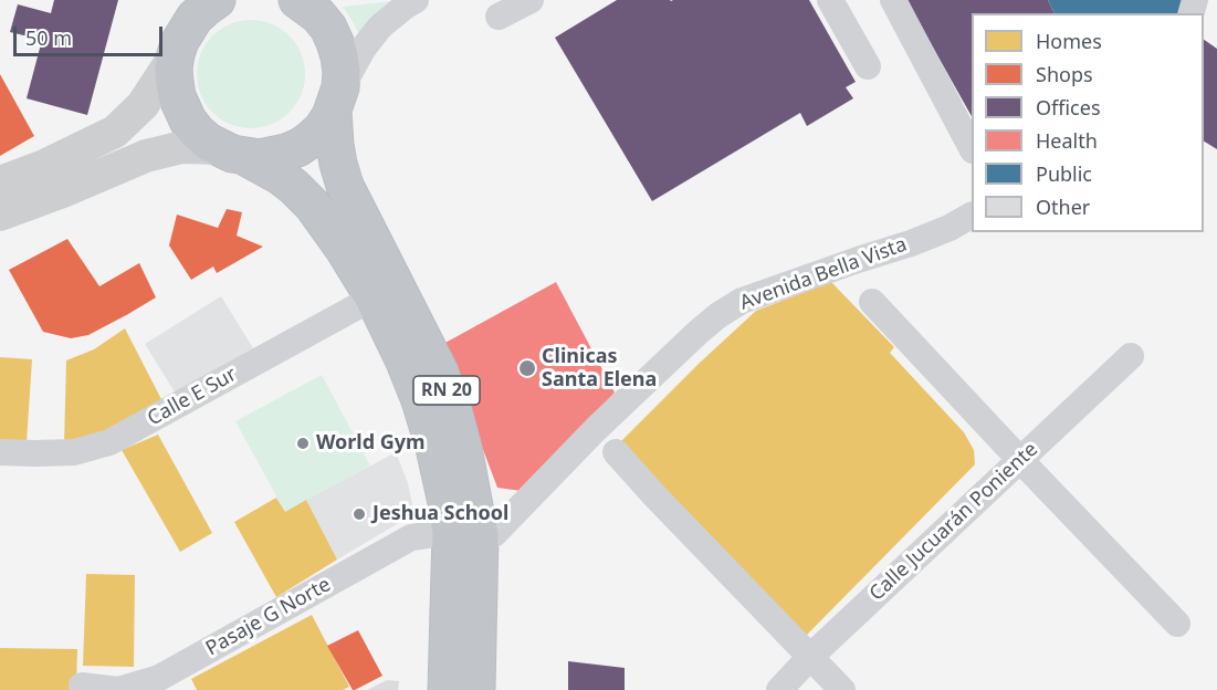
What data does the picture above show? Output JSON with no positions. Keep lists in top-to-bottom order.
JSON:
{
  "streets": {
    "highway": ["RN 20"],
    "street": [
      "Avenida Bella Vista",
      "Calle E Sur",
      "Calle Jucuarán Poniente",
      "Pasaje G Norte"
    ]
  },
  "crossings": [
    ["Avenida Bella Vista", "RN 20"],
    ["Avenida Bella Vista", "Pasaje G Norte"],
    ["RN 20", "Calle E Sur"],
    ["RN 20", "Pasaje G Norte"]
  ],
  "places": ["Clinicas Santa Elena", "World Gym", "Jeshua School"],
  "legend": [
    "Homes",
    "Shops",
    "Offices",
    "Health",
    "Public",
    "Other"
  ],
  "scale_bar": "50 m"
}
